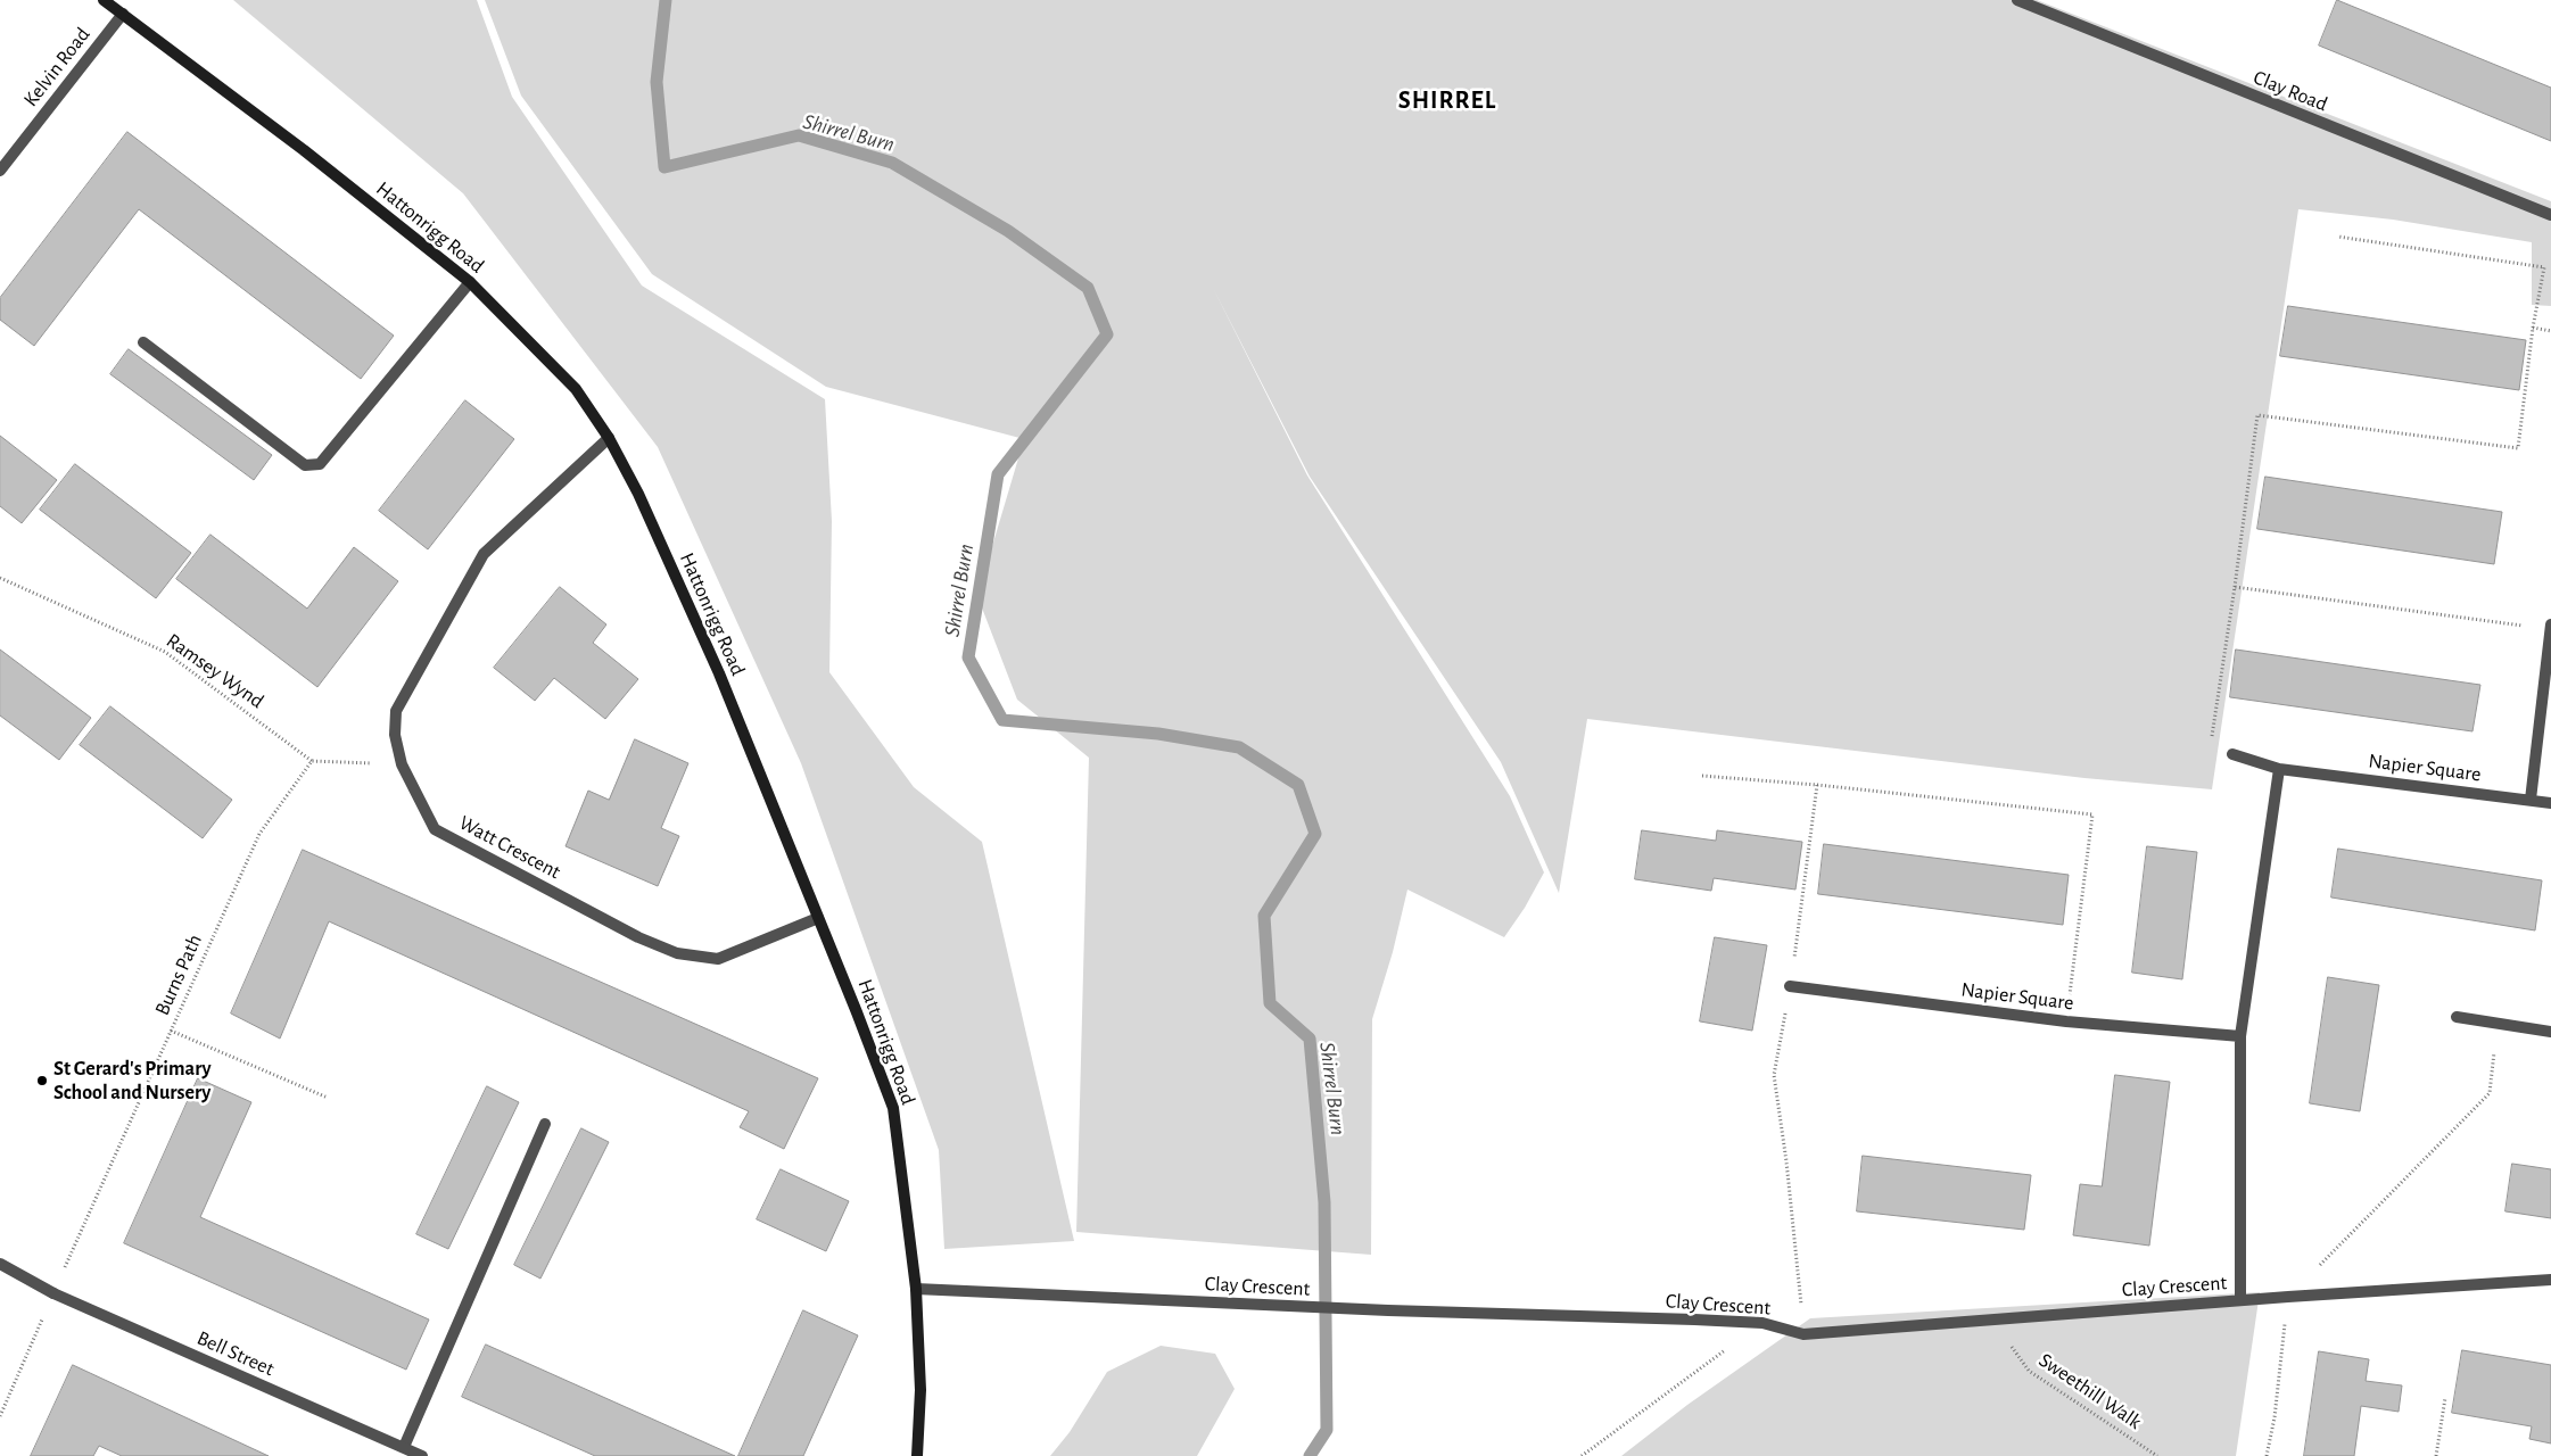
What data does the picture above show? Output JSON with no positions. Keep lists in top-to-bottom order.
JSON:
{
  "streets": {
    "street": [
      "Kelvin Road",
      "Clay Road",
      "Hattonrigg Road",
      "Napier Square",
      "Watt Crescent",
      "Clay Crescent",
      "Bell Street"
    ],
    "path": ["Ramsey Wynd", "Burns Path", "Sweethill Walk"]
  },
  "crossings": [
    ["Kelvin Road", "Hattonrigg Road"],
    ["Hattonrigg Road", "Watt Crescent"],
    ["Hattonrigg Road", "Clay Crescent"],
    ["Ramsey Wynd", "Burns Path"],
    ["Burns Path", "Bell Street"],
    ["Clay Crescent", "Sweethill Walk"]
  ],
  "districts": ["SHIRREL"],
  "water": ["Shirrel Burn"],
  "places": ["St Gerard's Primary School and Nursery"]
}
